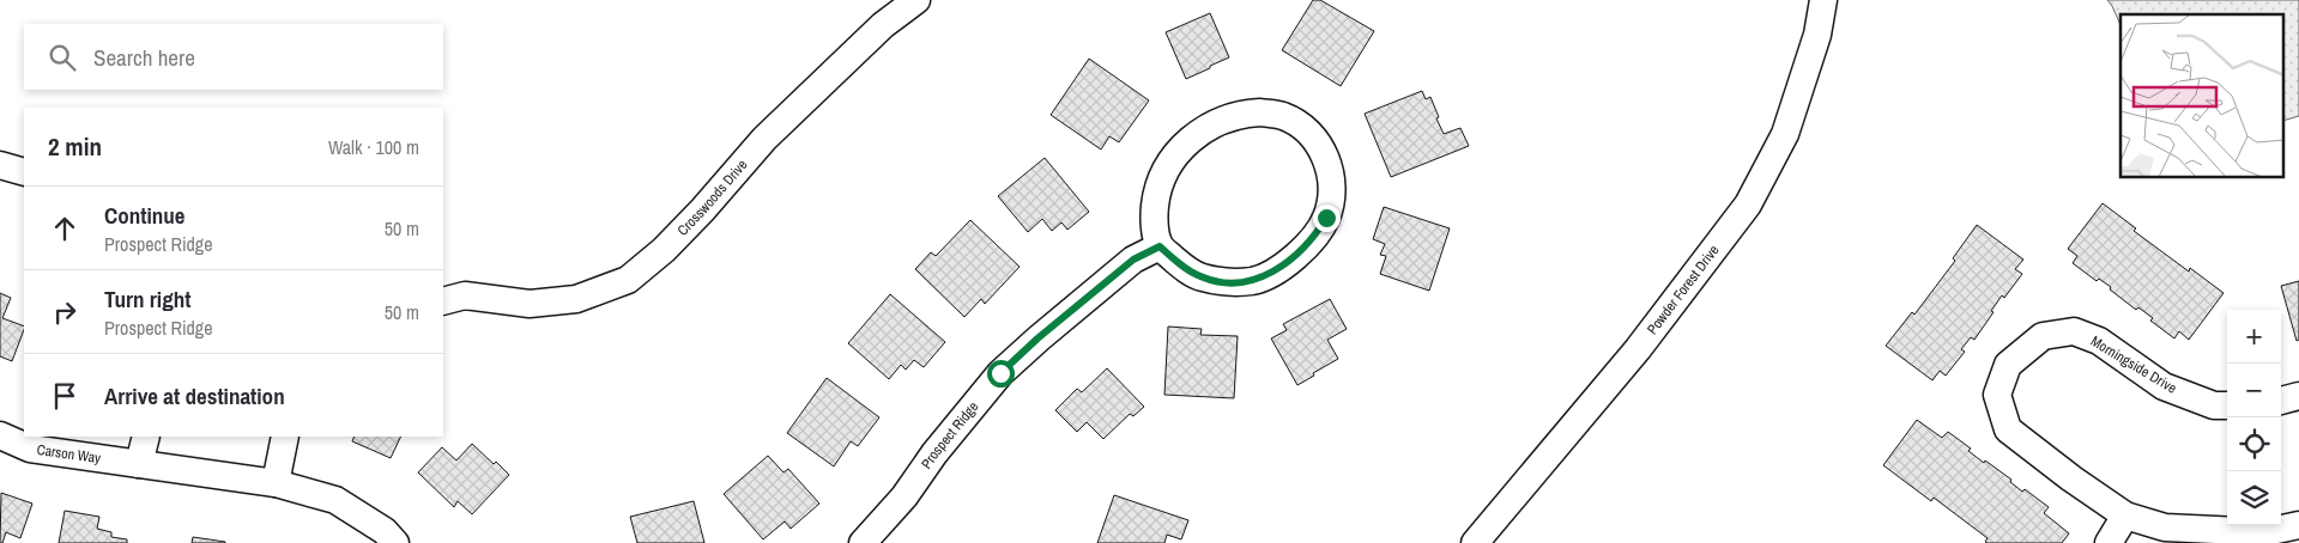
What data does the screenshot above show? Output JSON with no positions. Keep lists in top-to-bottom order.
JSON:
{
  "streets": {
    "street": [
      "Crosswoods Drive",
      "Powder Forest Drive",
      "Morningside Drive",
      "Prospect Ridge",
      "Carson Way"
    ]
  },
  "page": {
    "search": "Search here",
    "heading": ["2 min", "Walk · 100 m"],
    "list": [
      ["Continue", "Prospect Ridge", "50 m"],
      ["Turn right", "Prospect Ridge", "50 m"],
      "Arrive at destination"
    ],
    "map_buttons": ["+", "−"]
  }
}
